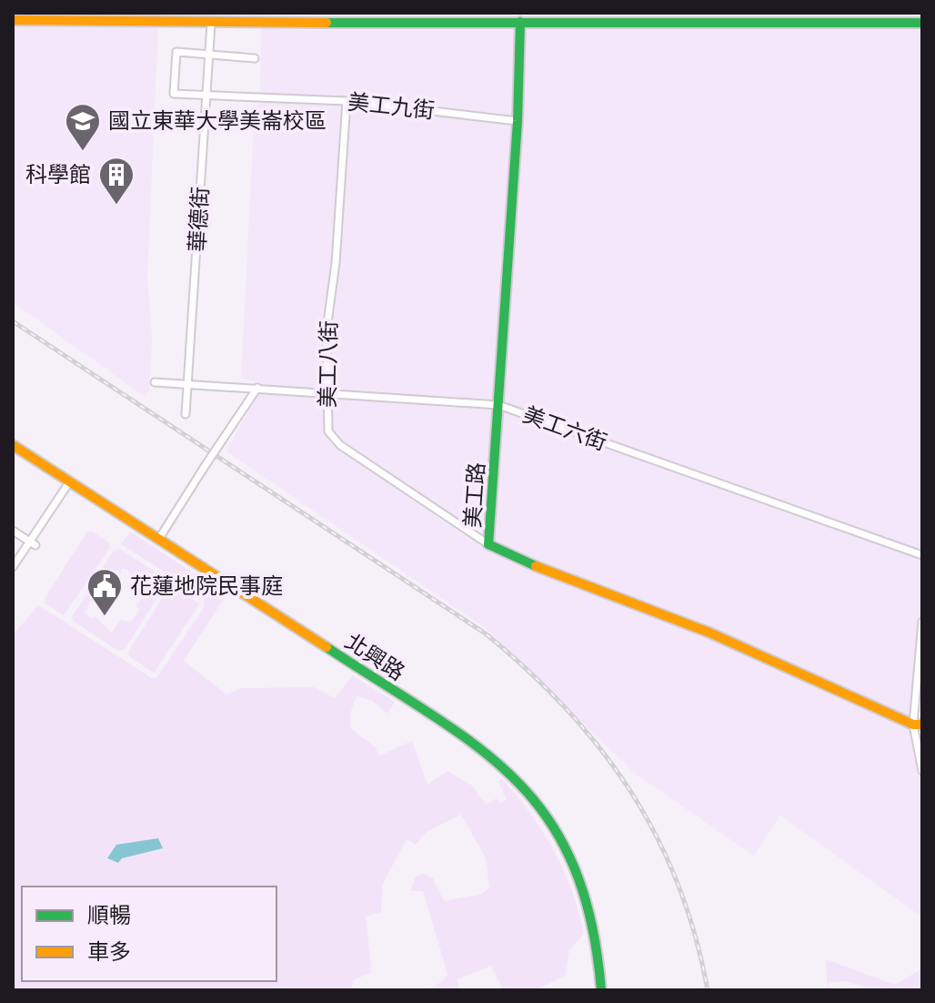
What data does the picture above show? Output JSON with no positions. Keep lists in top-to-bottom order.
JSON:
{
  "streets": {
    "street": [
      "美工九街",
      "華德街",
      "美工八街",
      "美工六街",
      "美工路",
      "北興路"
    ]
  },
  "crossings": [
    ["美工九街", "華德街"],
    ["美工九街", "美工八街"],
    ["美工九街", "美工路"],
    ["華德街", "美工六街"],
    ["美工八街", "美工六街"],
    ["美工八街", "美工路"],
    ["美工六街", "美工路"]
  ],
  "places": {
    "school or university": ["國立東華大學美崙校區"],
    "building": ["科學館"],
    "public building": ["花蓮地院民事庭"]
  },
  "legend": ["順暢", "車多"]
}
